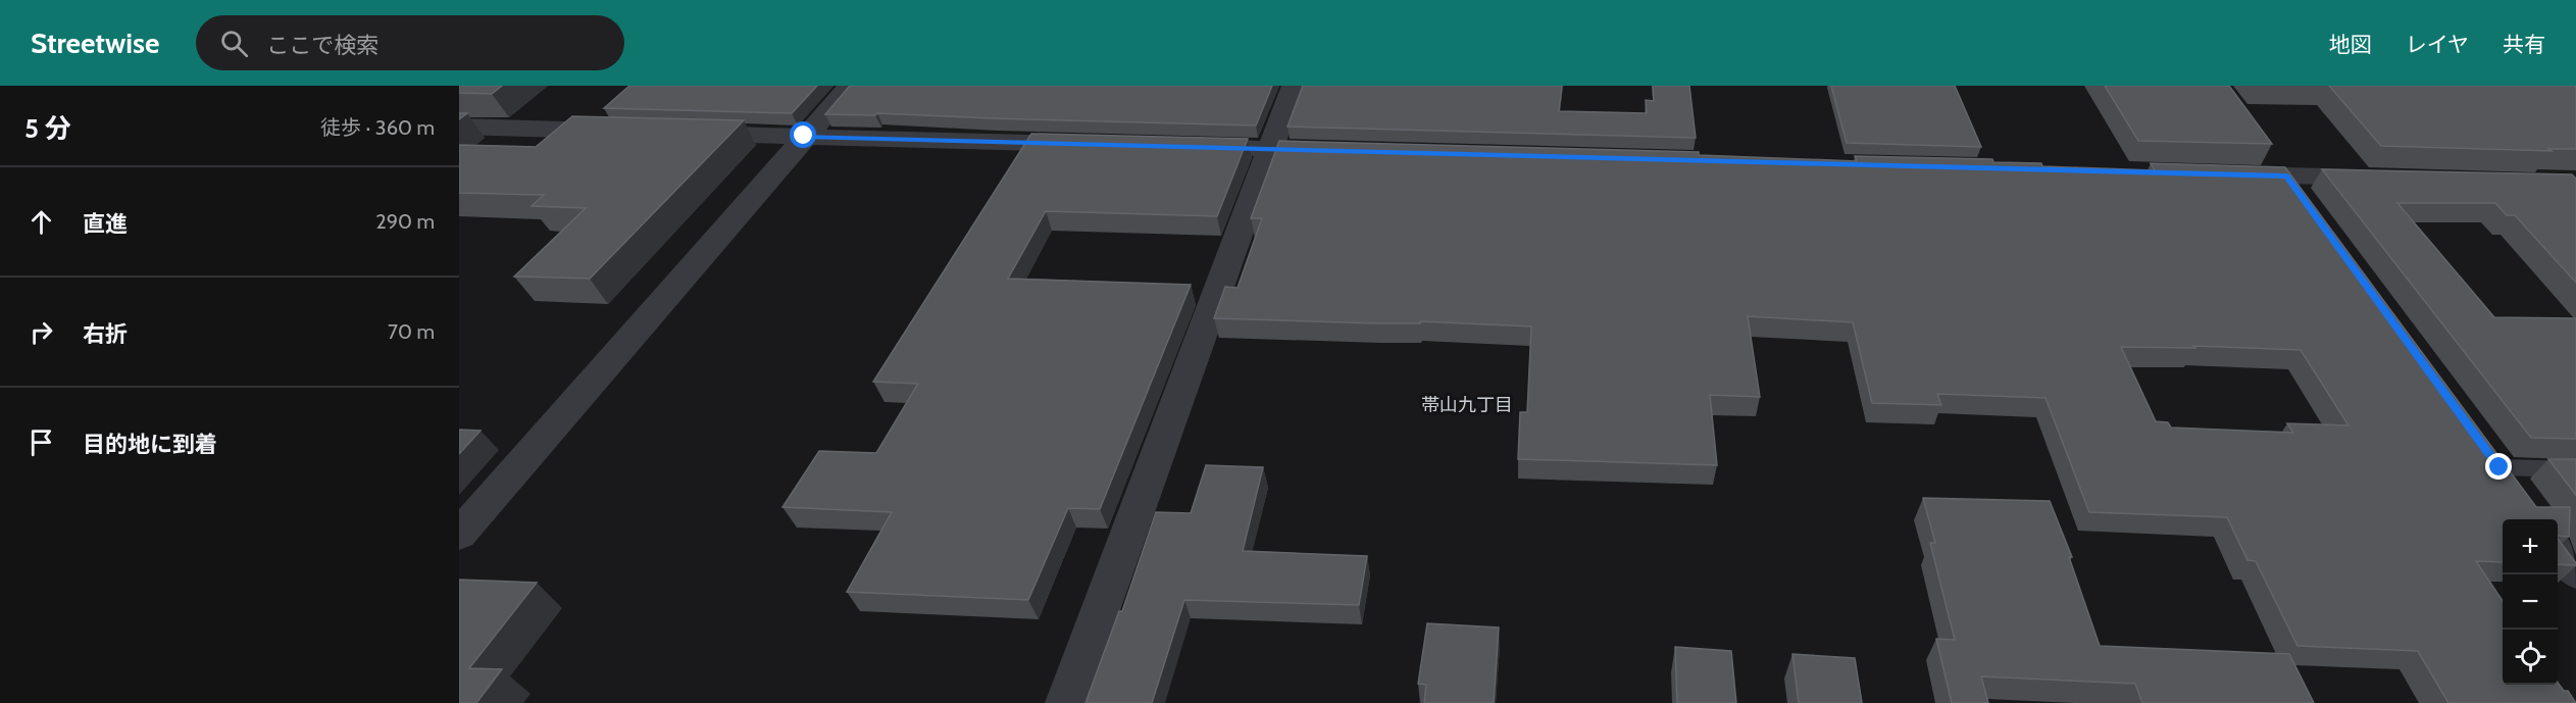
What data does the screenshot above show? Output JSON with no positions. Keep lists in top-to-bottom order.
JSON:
{
  "districts": ["帯山九丁目"],
  "page": {
    "header": "Streetwise",
    "search": "ここで検索",
    "nav": ["地図", "レイヤ", "共有"],
    "heading": ["5 分", "徒歩 · 360 m"],
    "list": [
      ["直進", "290 m"],
      ["右折", "70 m"],
      "目的地に到着"
    ],
    "map_buttons": ["+", "−"]
  }
}
